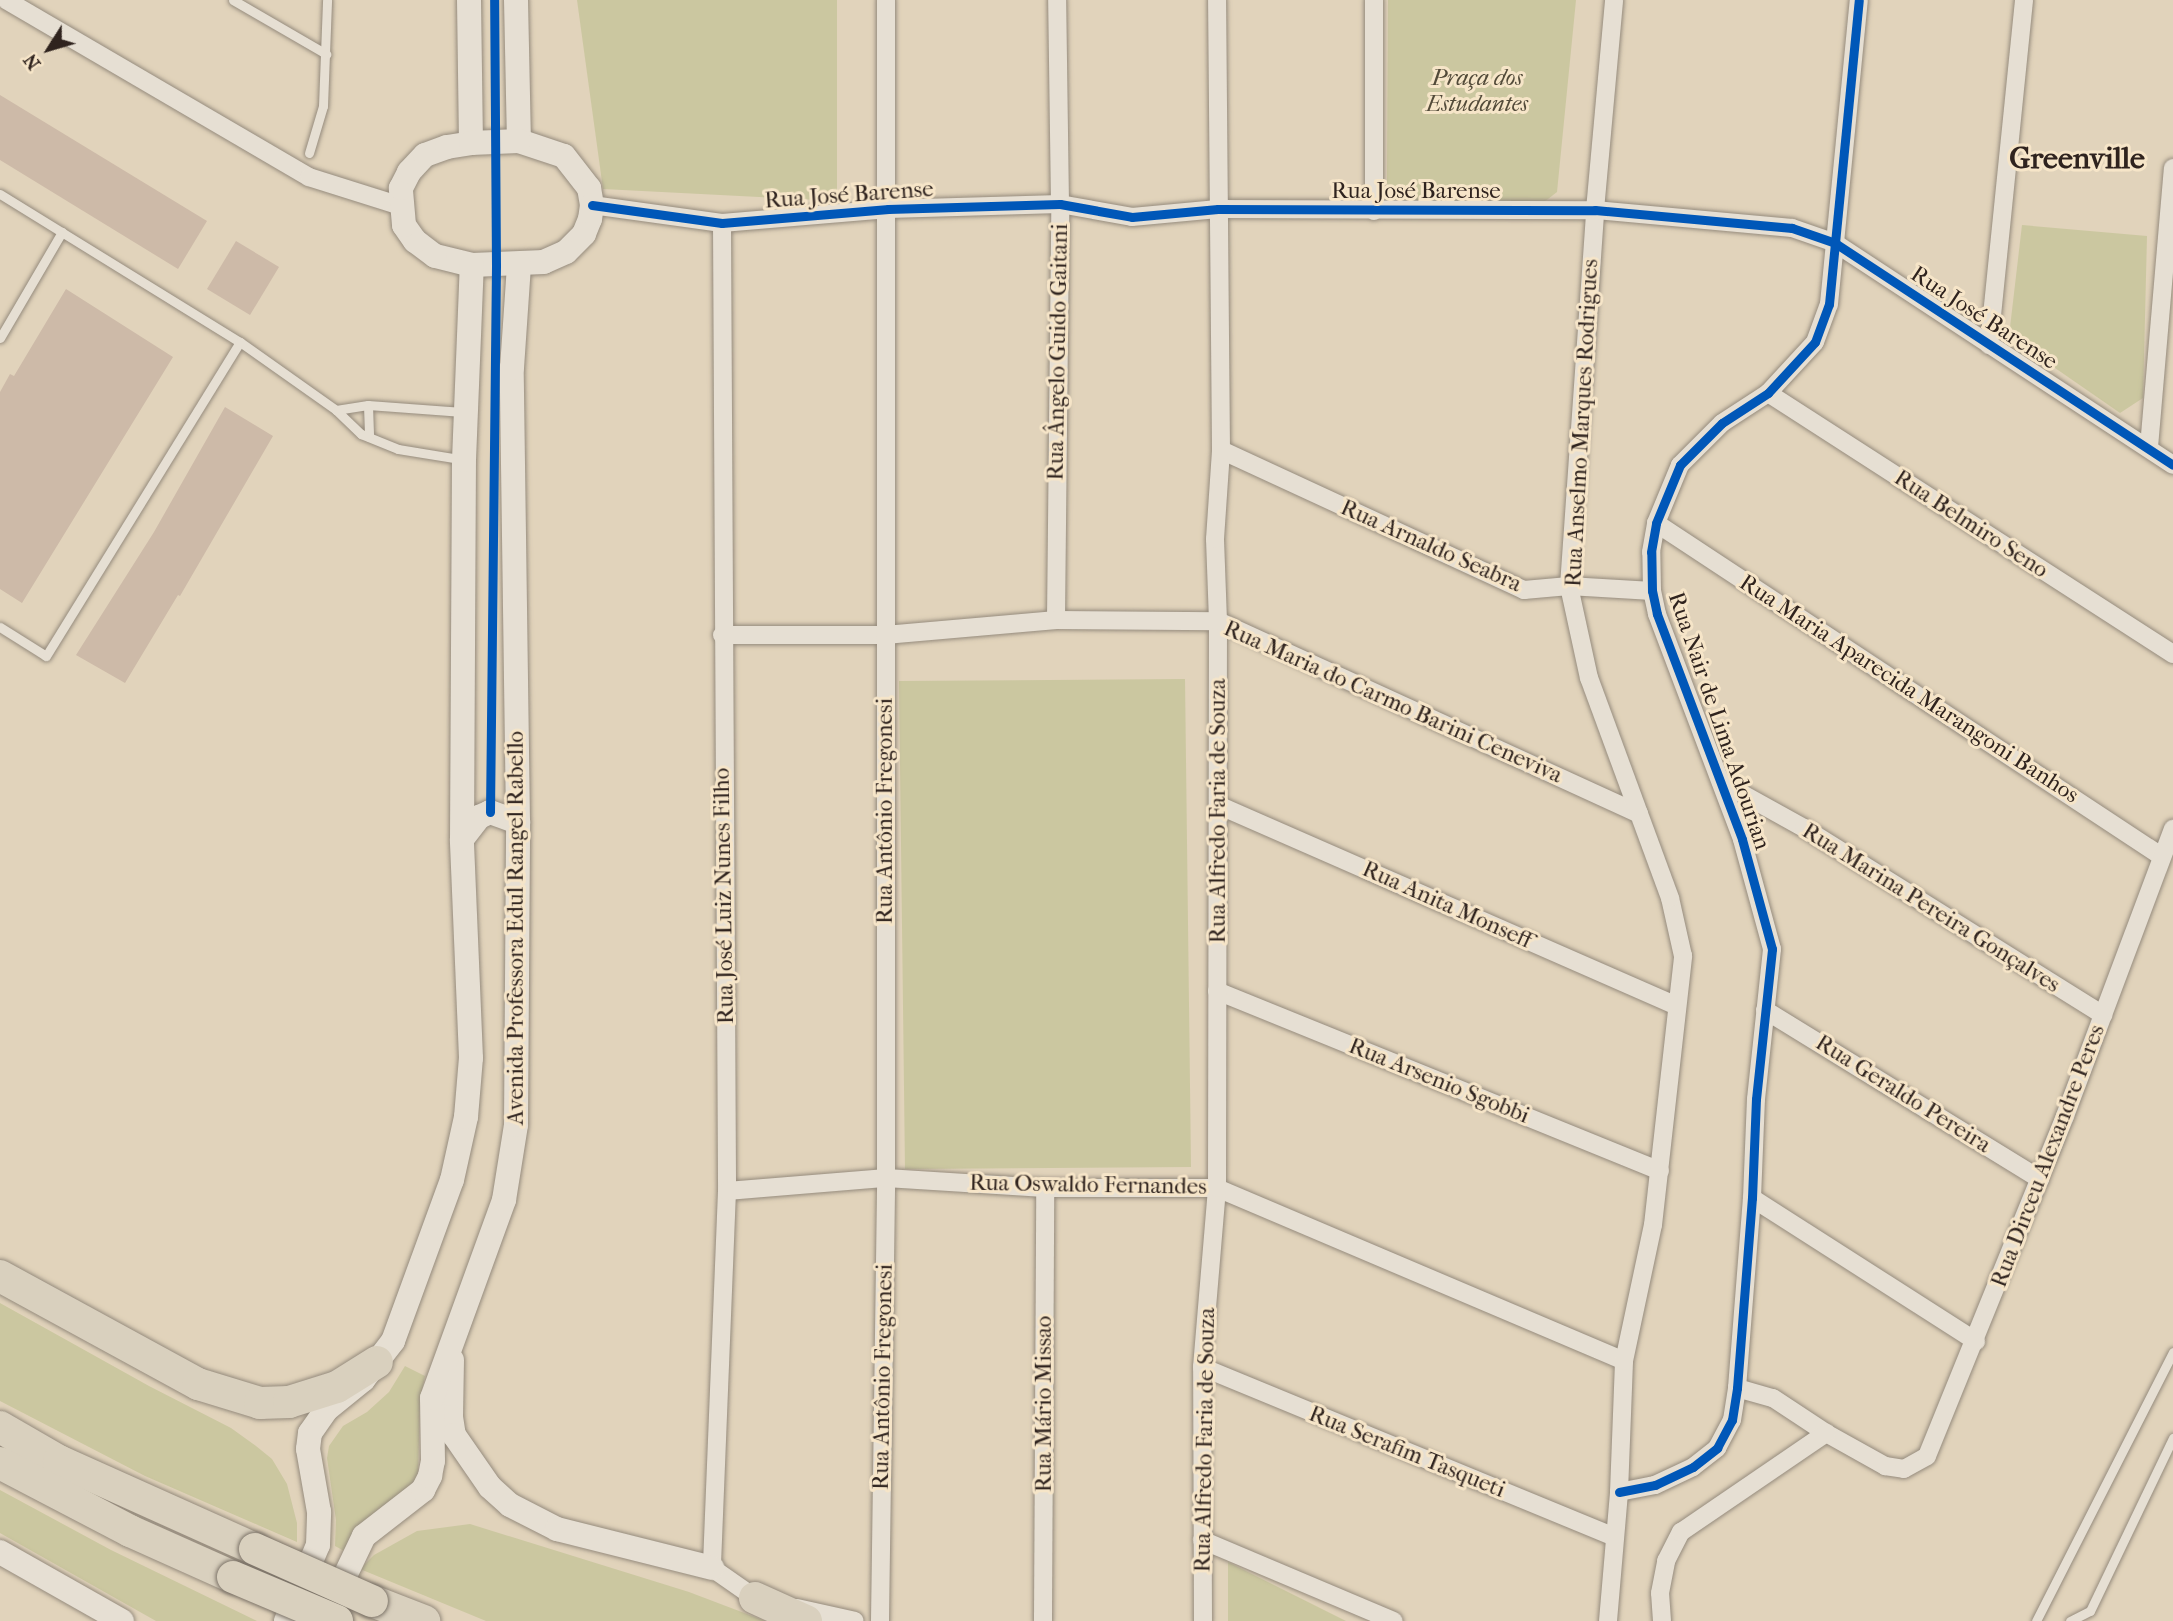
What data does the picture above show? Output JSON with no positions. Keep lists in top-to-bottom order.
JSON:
{
  "streets": {
    "main road": ["Avenida Professora Edul Rangel Rabello"],
    "street": [
      "Rua José Barense",
      "Rua Ângelo Guido Gaitani",
      "Rua Anselmo Marques Rodrigues",
      "Rua Belmiro Seno",
      "Rua Arnaldo Seabra",
      "Rua Maria Aparecida Marangoni Banhos",
      "Rua Maria do Carmo Barini Ceneviva",
      "Rua Nair de Lima Adourian",
      "Rua Antônio Fregonesi",
      "Rua Alfredo Faria de Souza",
      "Rua José Luiz Nunes Filho",
      "Rua Anita Monseff",
      "Rua Marina Pereira Gonçalves",
      "Rua Arsenio Sgobbi",
      "Rua Geraldo Pereira",
      "Rua Dirceu Alexandre Peres",
      "Rua Oswaldo Fernandes",
      "Rua Mário Missao",
      "Rua Serafim Tasqueti"
    ]
  },
  "crossings": [
    ["Rua José Barense", "Rua Ângelo Guido Gaitani"],
    ["Rua José Barense", "Rua Anselmo Marques Rodrigues"],
    ["Rua José Barense", "Rua Nair de Lima Adourian"],
    ["Rua José Barense", "Rua Antônio Fregonesi"],
    ["Rua José Barense", "Rua Alfredo Faria de Souza"],
    ["Rua José Barense", "Rua José Luiz Nunes Filho"],
    ["Rua José Barense", "Avenida Professora Edul Rangel Rabello"],
    ["Rua Ângelo Guido Gaitani", "Rua Maria do Carmo Barini Ceneviva"],
    ["Rua Anselmo Marques Rodrigues", "Rua Arnaldo Seabra"],
    ["Rua Anselmo Marques Rodrigues", "Rua Maria do Carmo Barini Ceneviva"],
    ["Rua Anselmo Marques Rodrigues", "Rua Nair de Lima Adourian"],
    ["Rua Anselmo Marques Rodrigues", "Rua Anita Monseff"],
    ["Rua Anselmo Marques Rodrigues", "Rua Arsenio Sgobbi"],
    ["Rua Anselmo Marques Rodrigues", "Rua Oswaldo Fernandes"],
    ["Rua Anselmo Marques Rodrigues", "Rua Serafim Tasqueti"],
    ["Rua Belmiro Seno", "Rua Nair de Lima Adourian"],
    ["Rua Arnaldo Seabra", "Rua Nair de Lima Adourian"],
    ["Rua Arnaldo Seabra", "Rua Alfredo Faria de Souza"],
    ["Rua Maria Aparecida Marangoni Banhos", "Rua Nair de Lima Adourian"],
    ["Rua Maria Aparecida Marangoni Banhos", "Rua Dirceu Alexandre Peres"],
    ["Rua Maria do Carmo Barini Ceneviva", "Rua Antônio Fregonesi"],
    ["Rua Maria do Carmo Barini Ceneviva", "Rua Alfredo Faria de Souza"],
    ["Rua Maria do Carmo Barini Ceneviva", "Rua José Luiz Nunes Filho"],
    ["Rua Nair de Lima Adourian", "Rua Marina Pereira Gonçalves"],
    ["Rua Nair de Lima Adourian", "Rua Geraldo Pereira"],
    ["Rua Antônio Fregonesi", "Rua Oswaldo Fernandes"],
    ["Rua Alfredo Faria de Souza", "Rua Anita Monseff"],
    ["Rua Alfredo Faria de Souza", "Rua Arsenio Sgobbi"],
    ["Rua Alfredo Faria de Souza", "Rua Oswaldo Fernandes"],
    ["Rua Alfredo Faria de Souza", "Rua Serafim Tasqueti"],
    ["Rua José Luiz Nunes Filho", "Rua Oswaldo Fernandes"],
    ["Rua Marina Pereira Gonçalves", "Rua Dirceu Alexandre Peres"],
    ["Rua Geraldo Pereira", "Rua Dirceu Alexandre Peres"],
    ["Rua Oswaldo Fernandes", "Rua Mário Missao"]
  ],
  "districts": ["Greenville"],
  "parks": ["Praça dos Estudantes"],
  "north": "bottom left"
}
